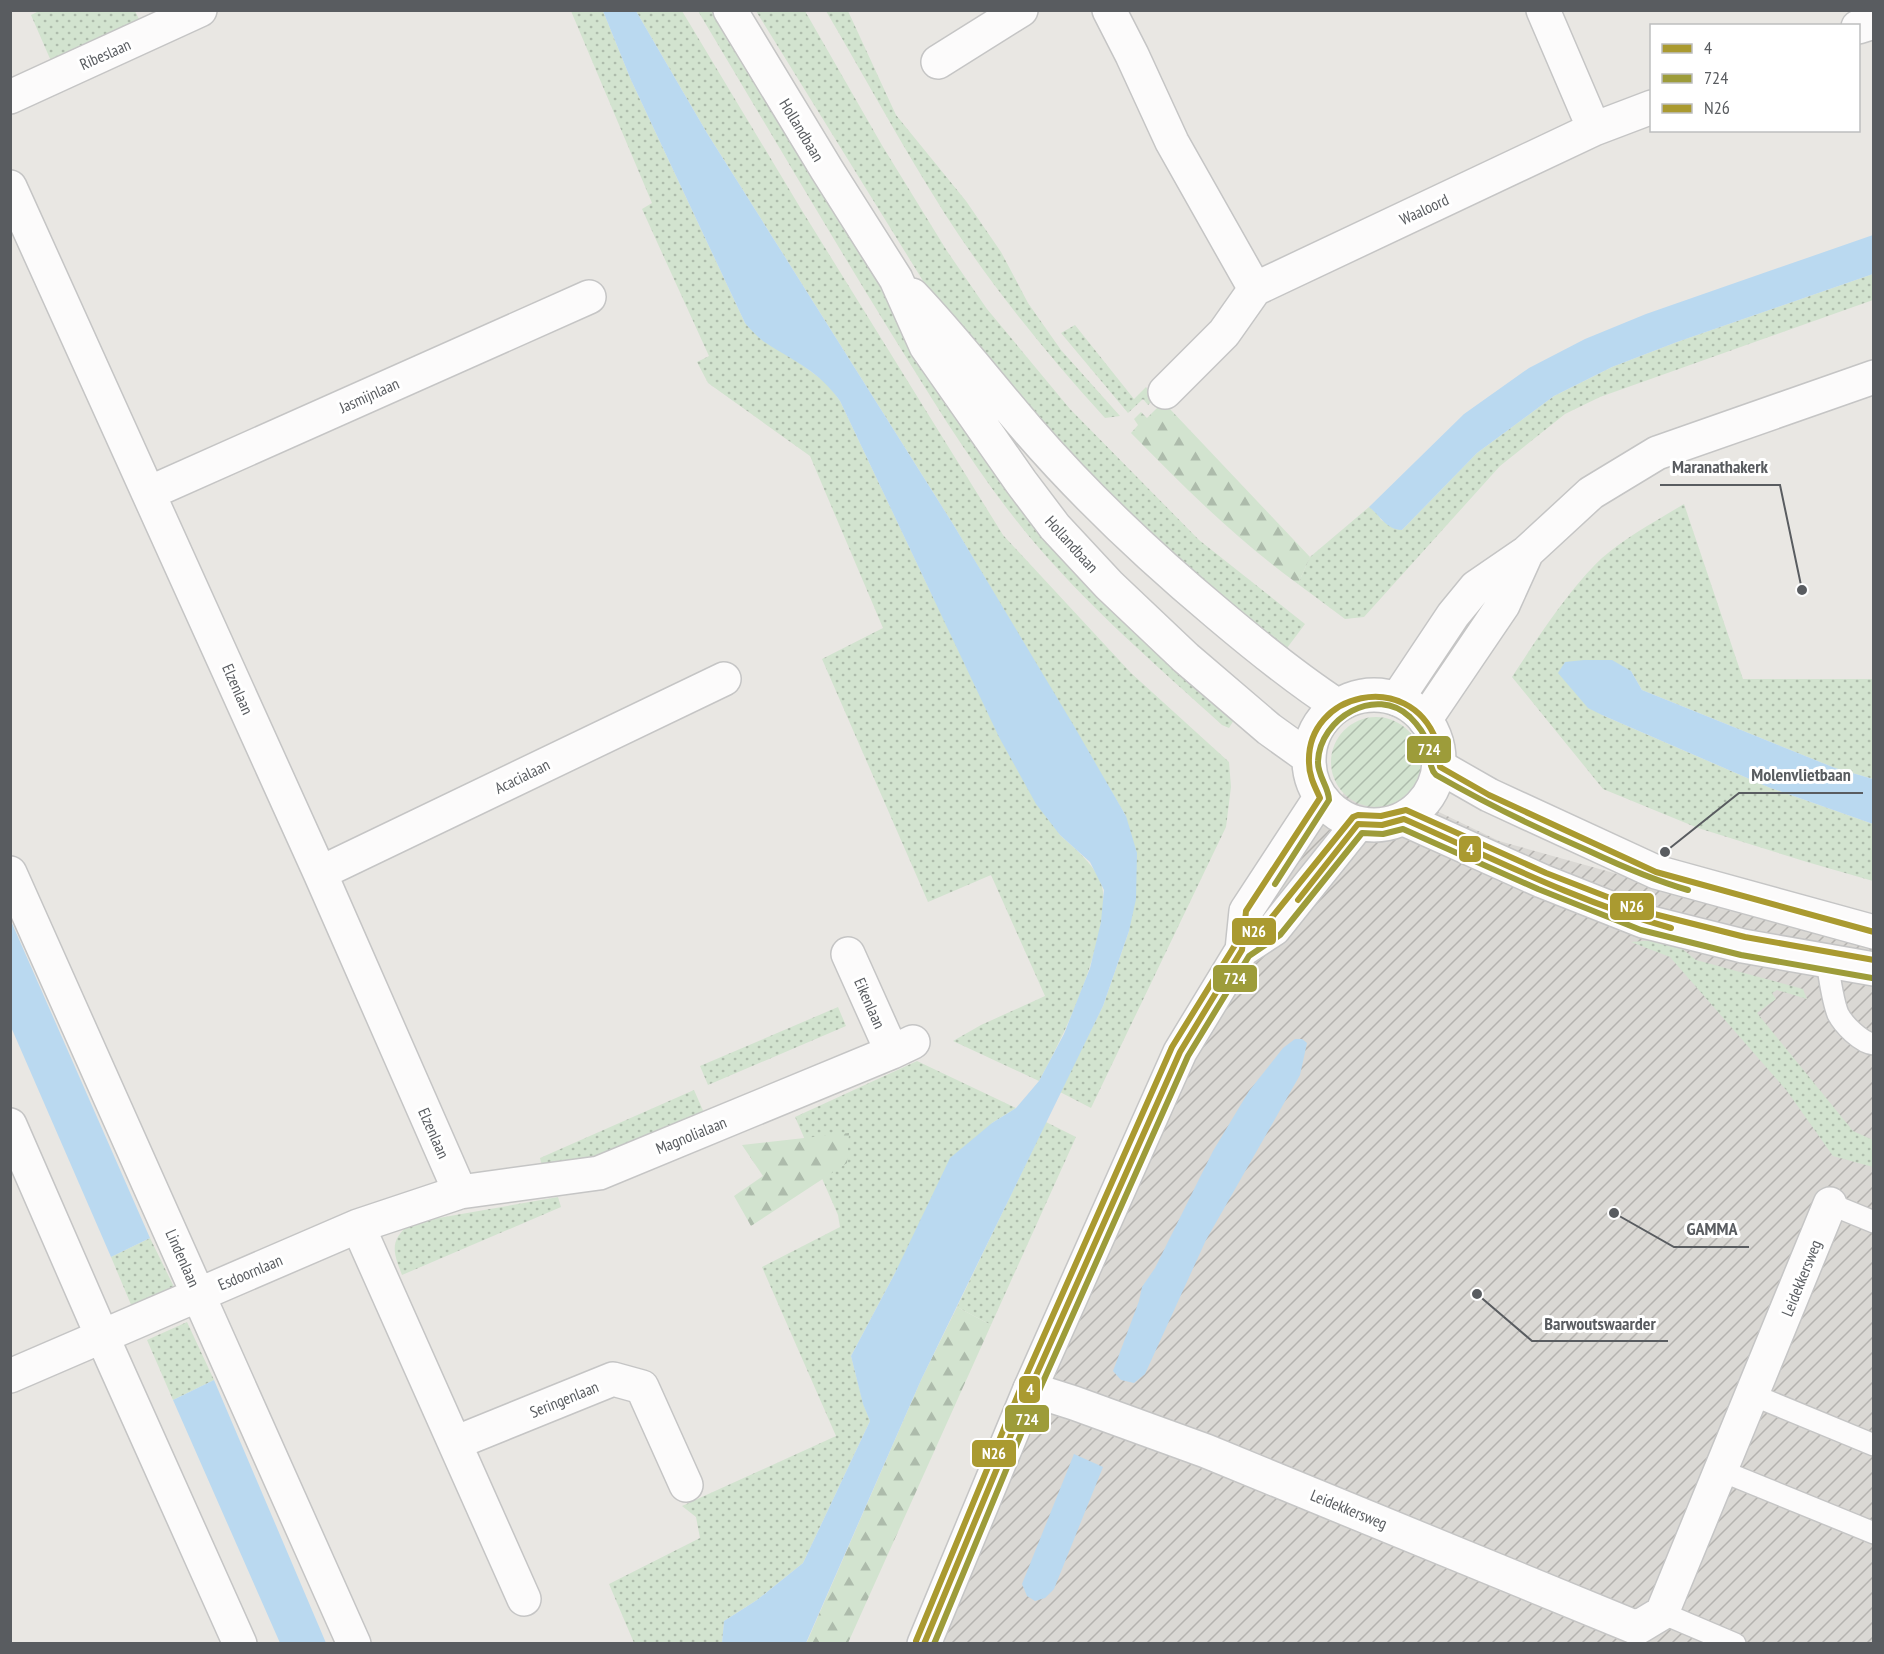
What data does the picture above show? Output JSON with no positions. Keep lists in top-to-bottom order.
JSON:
{
  "streets": {
    "street": [
      "Ribeslaan",
      "Hollandbaan",
      "Waaloord",
      "Jasmijnlaan",
      "Elzenlaan",
      "Acacialaan",
      "Eikenlaan",
      "Magnolialaan",
      "Lindenlaan",
      "Esdoornlaan",
      "Leidekkersweg",
      "Seringenlaan"
    ]
  },
  "crossings": [
    ["Jasmijnlaan", "Elzenlaan"],
    ["Elzenlaan", "Acacialaan"],
    ["Elzenlaan", "Magnolialaan"],
    ["Elzenlaan", "Esdoornlaan"],
    ["Eikenlaan", "Magnolialaan"],
    ["Magnolialaan", "Esdoornlaan"],
    ["Lindenlaan", "Esdoornlaan"]
  ],
  "places": [
    "Maranathakerk",
    "Molenvlietbaan",
    "GAMMA",
    "Barwoutswaarder"
  ],
  "lines": ["transit line 4", "transit line 724", "transit line N26"],
  "legend": ["4", "724", "N26"]
}
